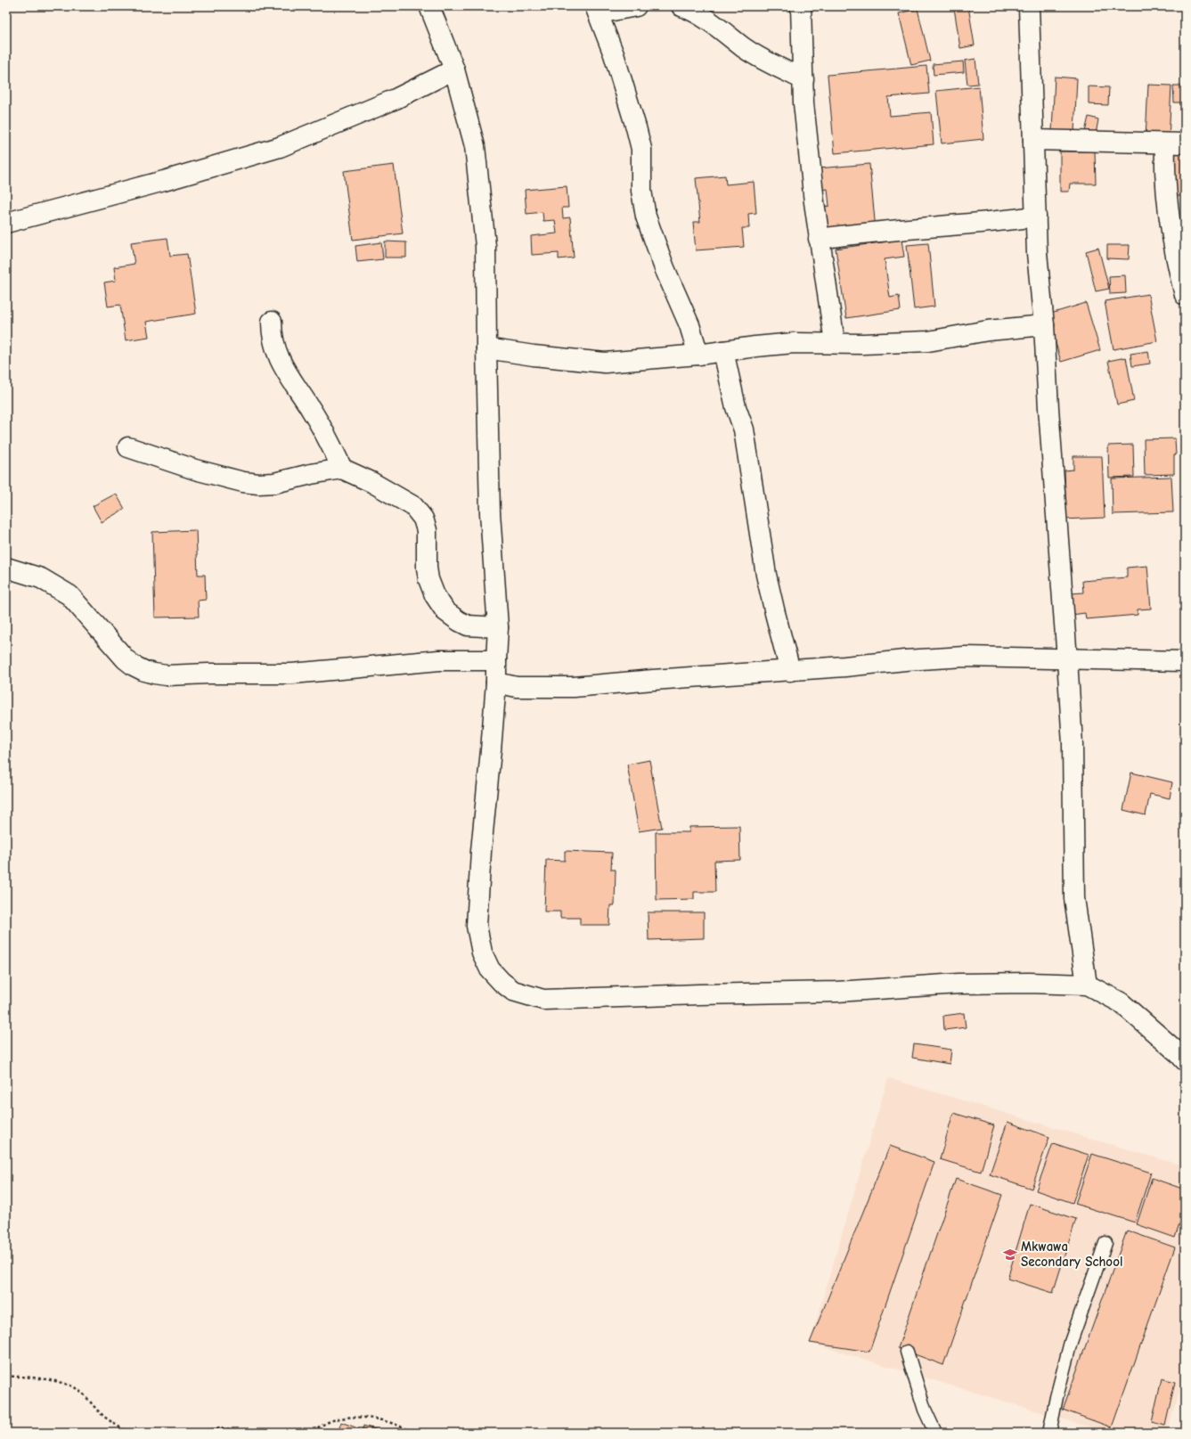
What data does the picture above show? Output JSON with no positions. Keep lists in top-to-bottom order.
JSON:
{
  "places": {
    "school or university": ["Mkwawa Secondary School"]
  }
}
